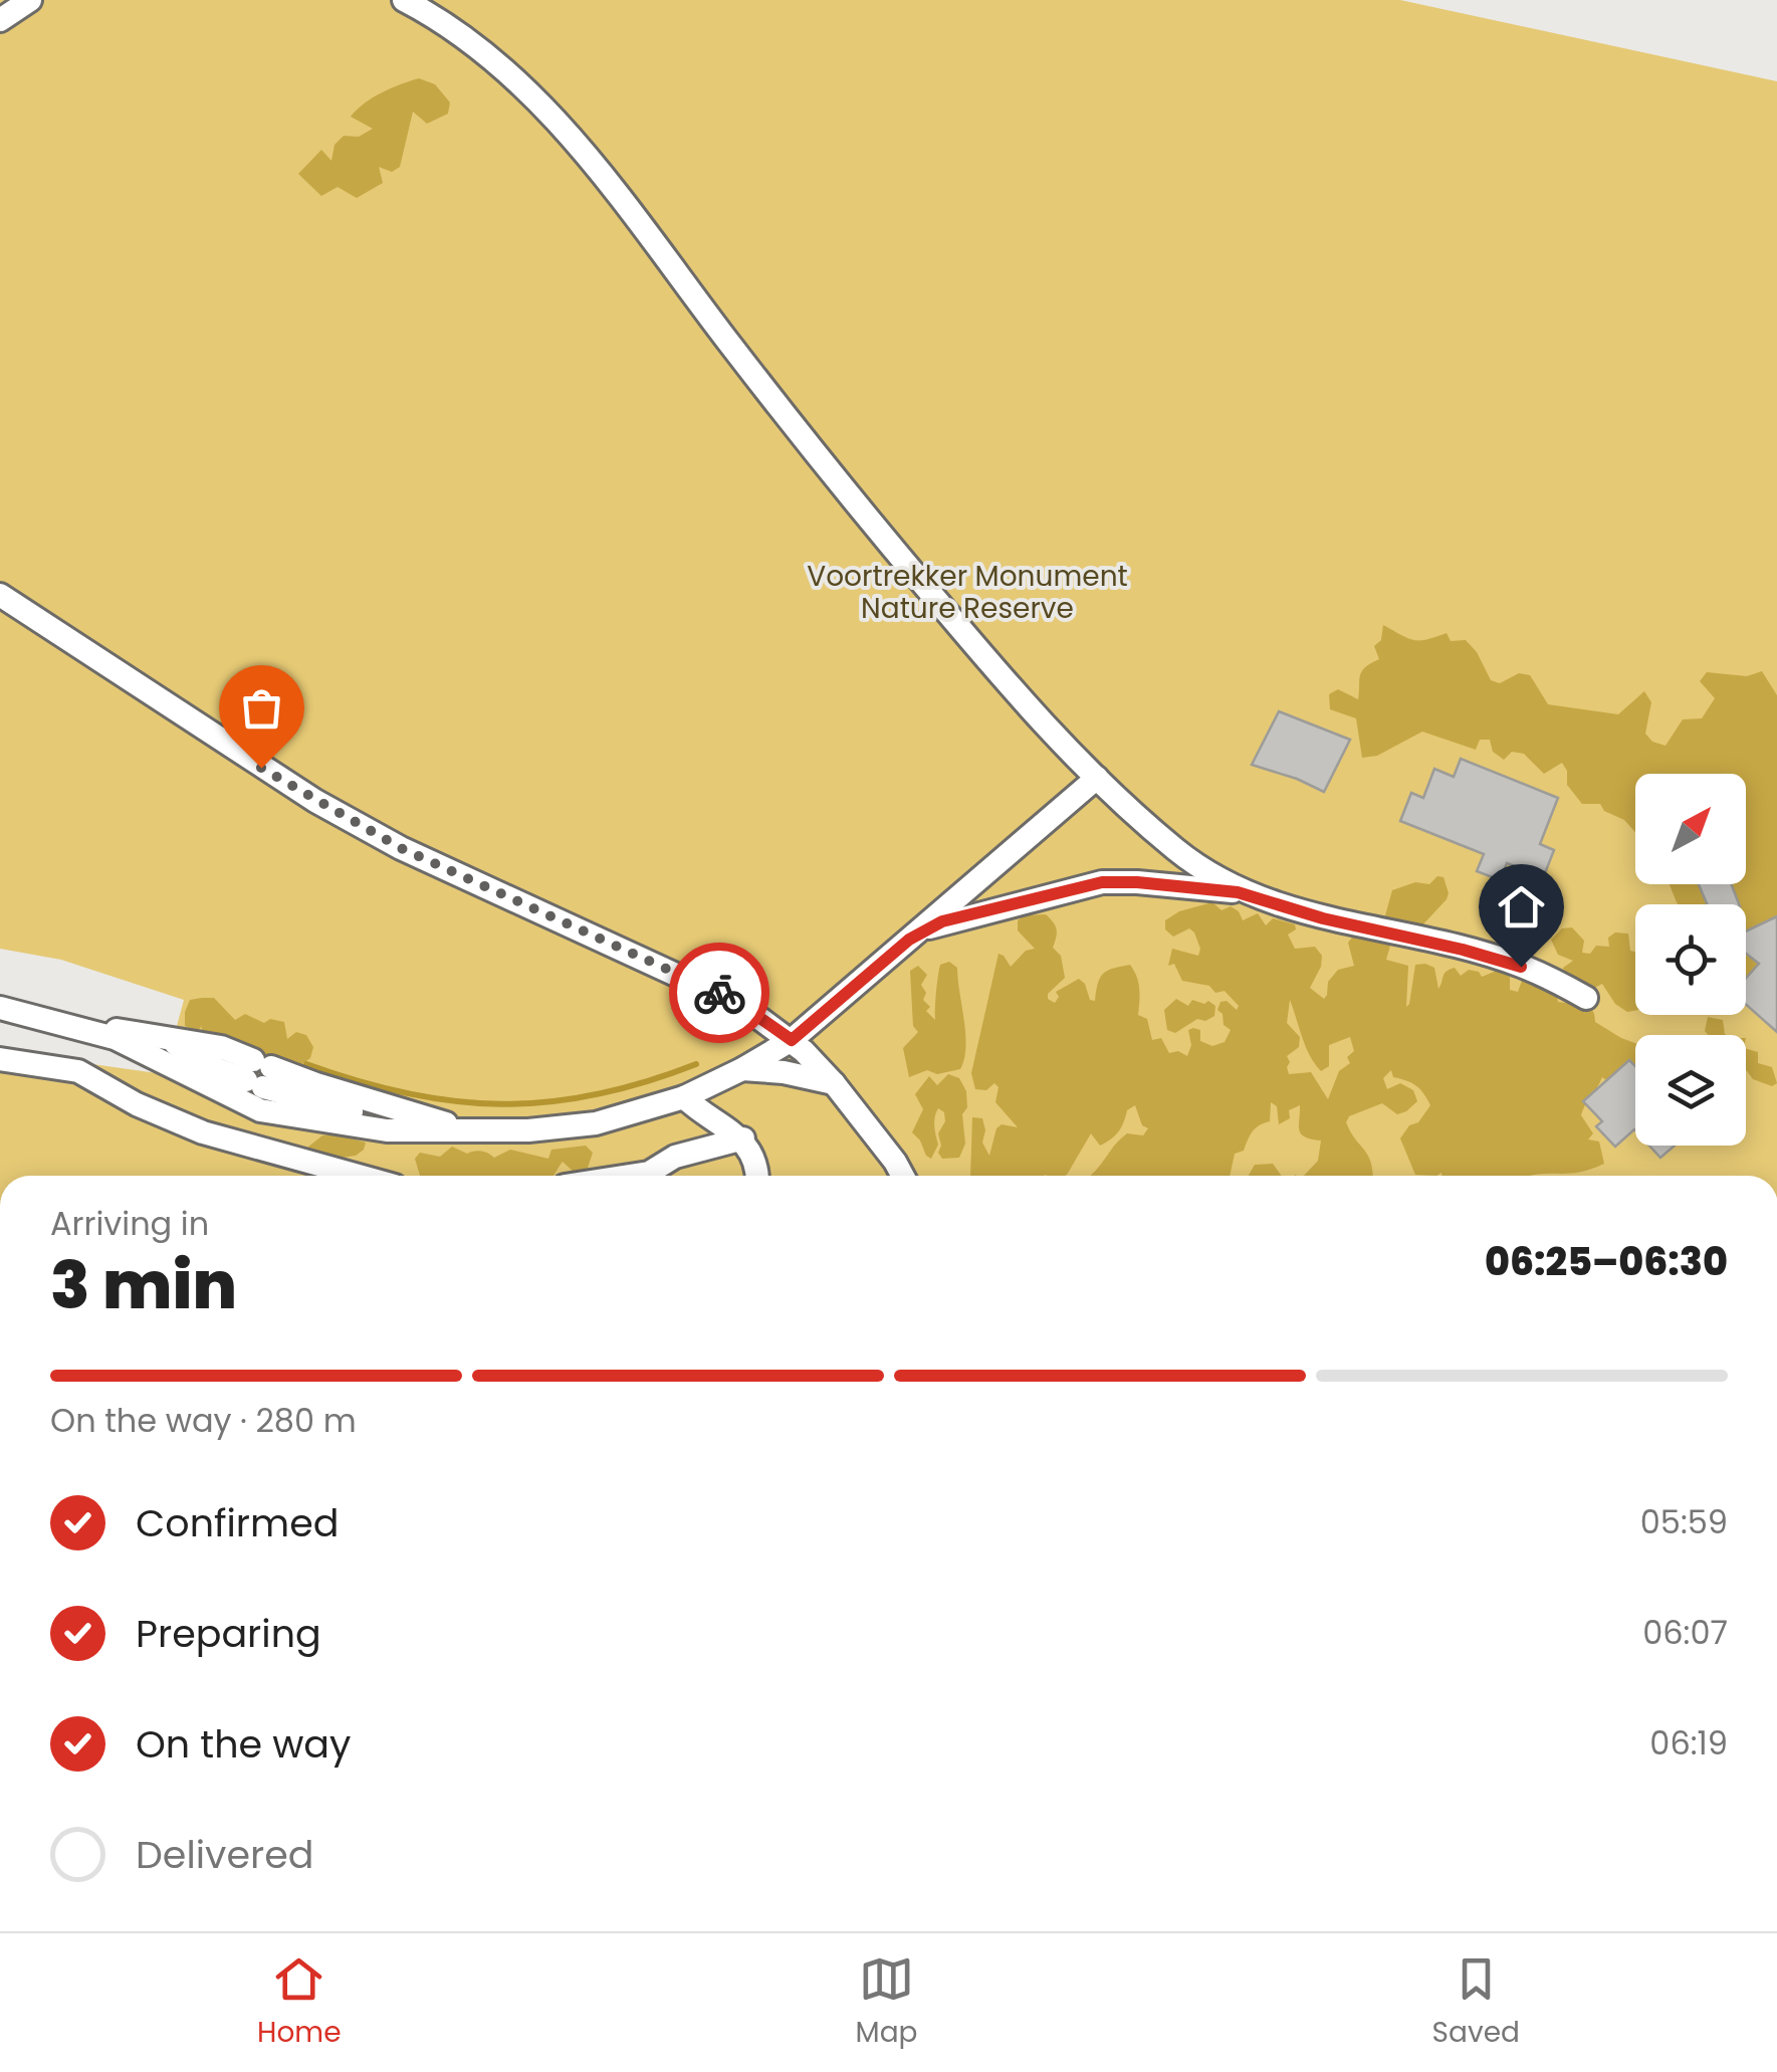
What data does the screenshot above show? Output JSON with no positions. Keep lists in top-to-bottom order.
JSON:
{
  "parks": ["Voortrekker Monument Nature Reserve"],
  "north": "top right",
  "page": {
    "heading": ["3 min", "Arriving in", "06:25–06:30"],
    "bar": "On the way · 280 m",
    "list": [
      ["Confirmed", "05:59"],
      ["Preparing", "06:07"],
      ["On the way", "06:19"],
      "Delivered"
    ],
    "tabs": ["Home", "Map", "Saved"]
  }
}
